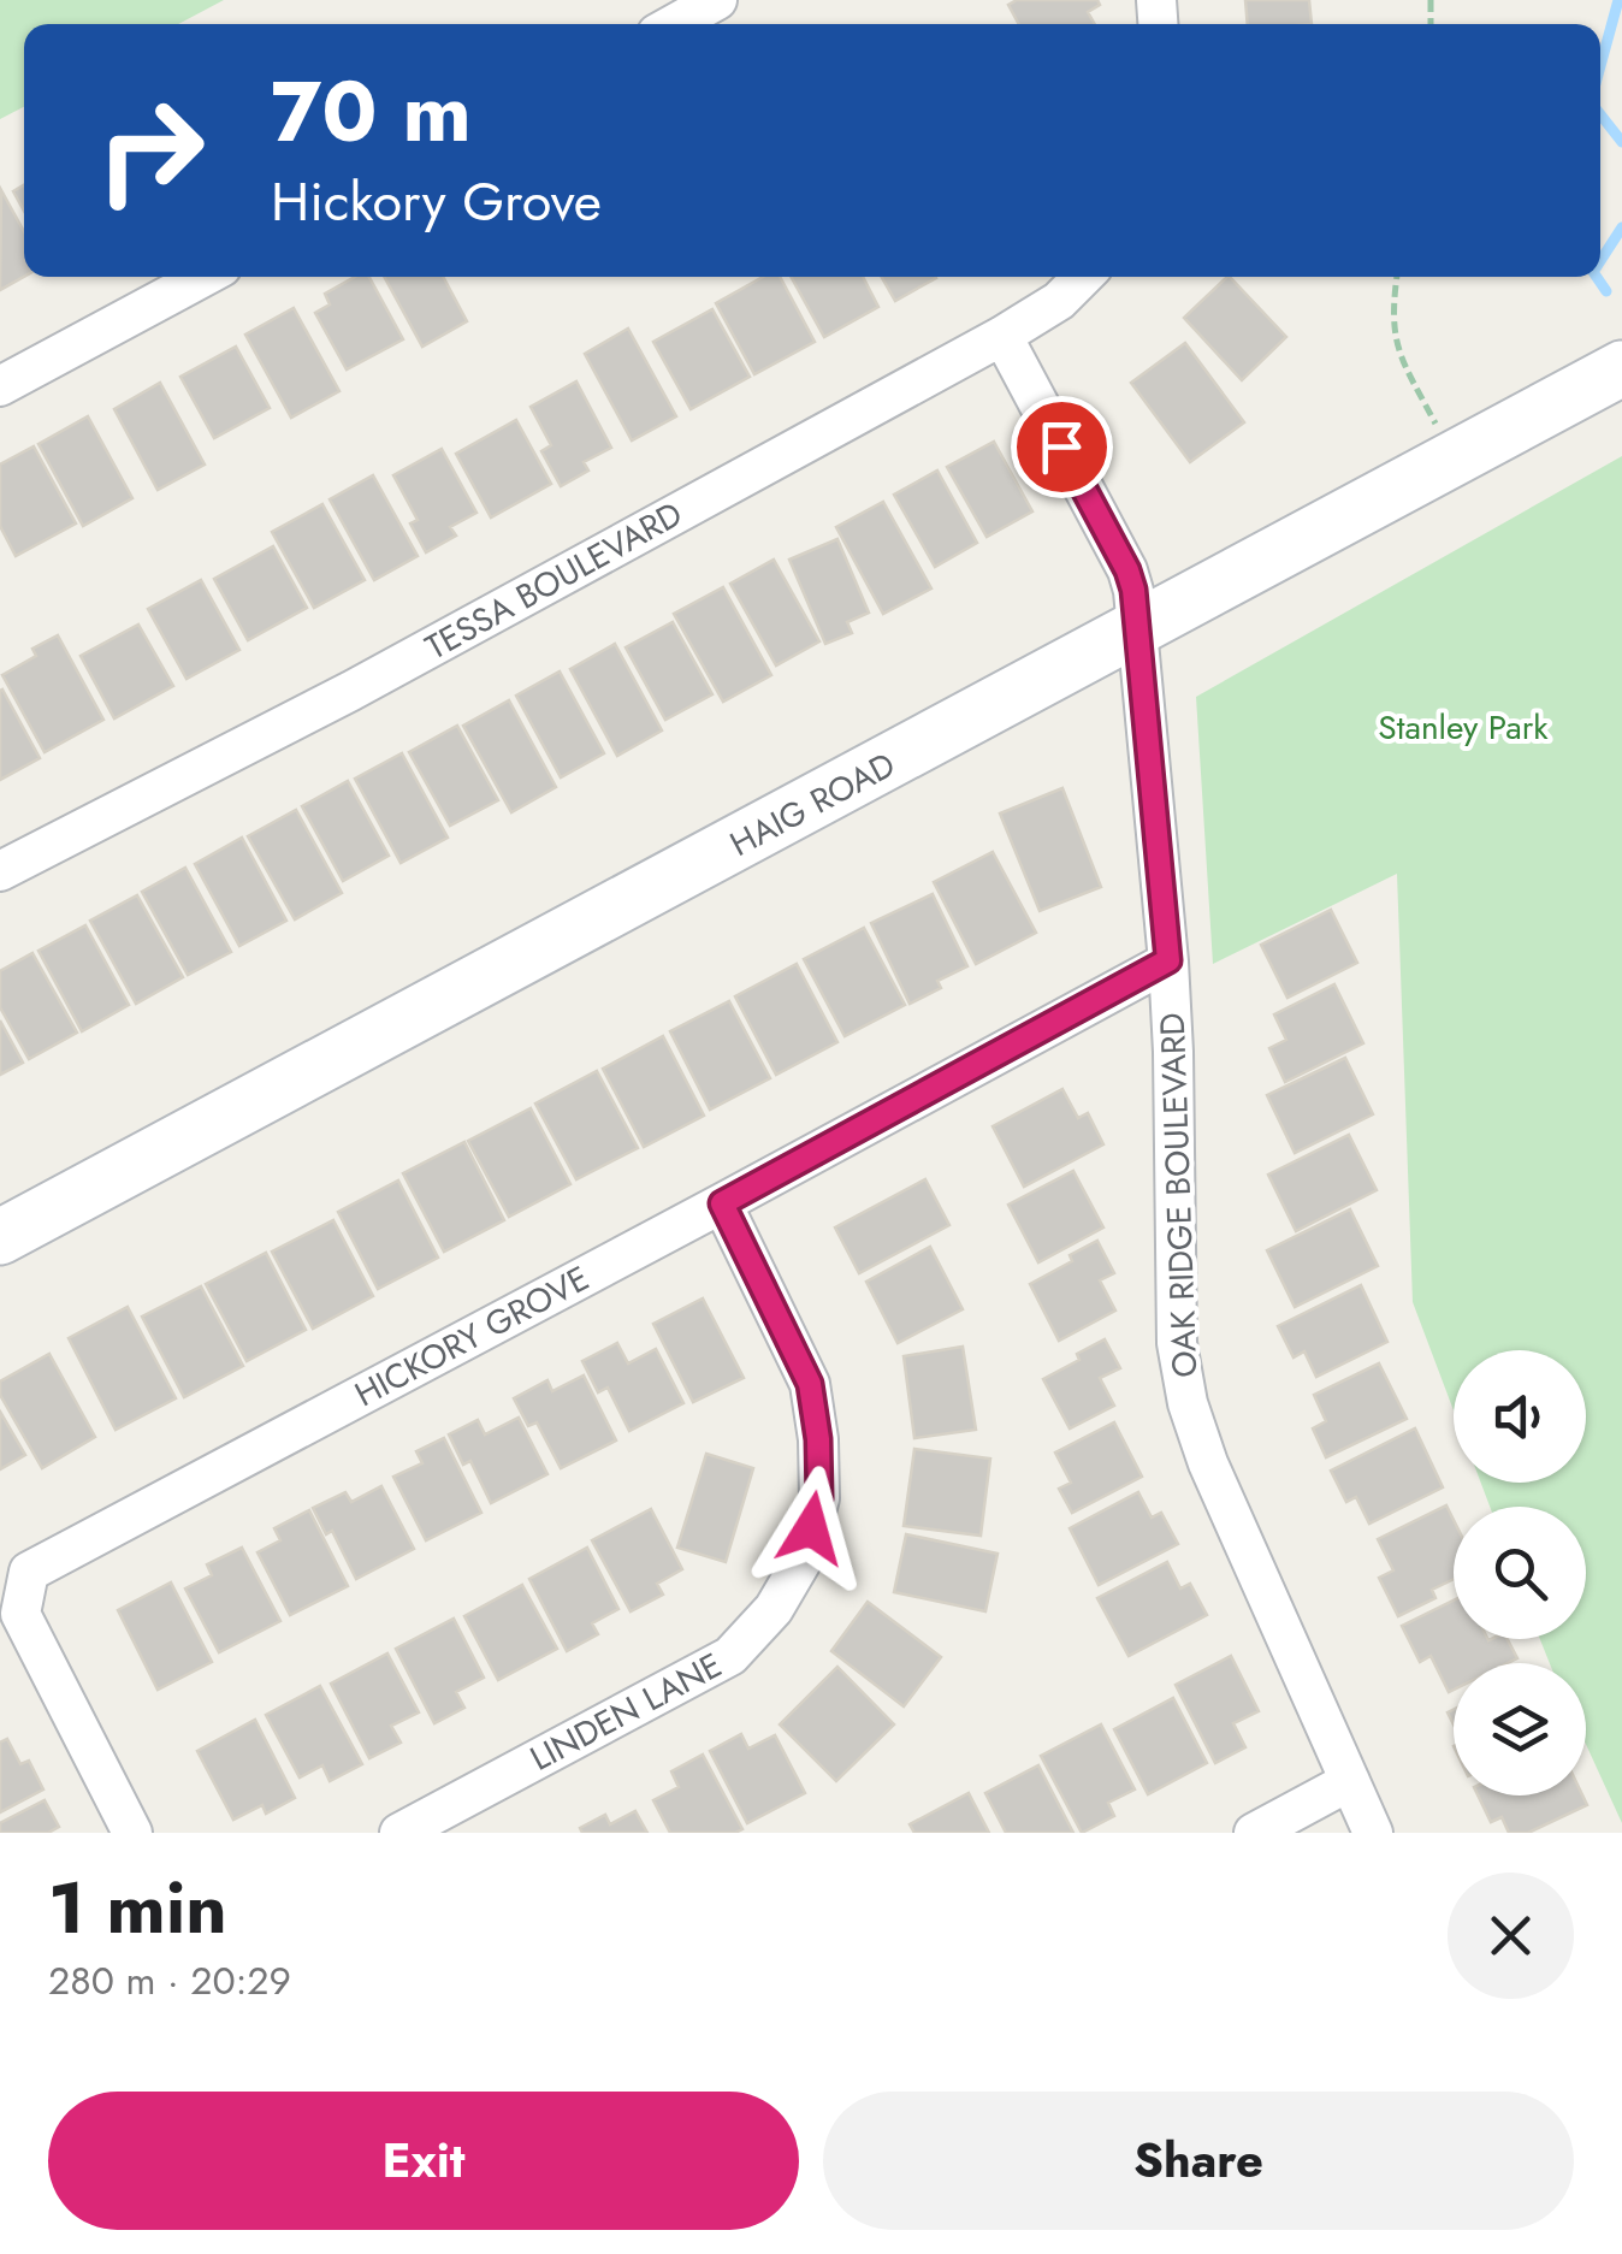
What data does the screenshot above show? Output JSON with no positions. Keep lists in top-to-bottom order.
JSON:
{
  "streets": {
    "street": [
      "TESSA BOULEVARD",
      "HAIG ROAD",
      "OAK RIDGE BOULEVARD",
      "HICKORY GROVE",
      "LINDEN LANE"
    ]
  },
  "crossings": [
    ["TESSA BOULEVARD", "OAK RIDGE BOULEVARD"],
    ["HAIG ROAD", "OAK RIDGE BOULEVARD"],
    ["OAK RIDGE BOULEVARD", "HICKORY GROVE"],
    ["HICKORY GROVE", "LINDEN LANE"]
  ],
  "parks": ["Stanley Park"],
  "page": {
    "turn": ["70 m", "Hickory Grove"],
    "heading": ["1 min", "280 m · 20:29"],
    "buttons": ["Exit", "Share"]
  }
}
